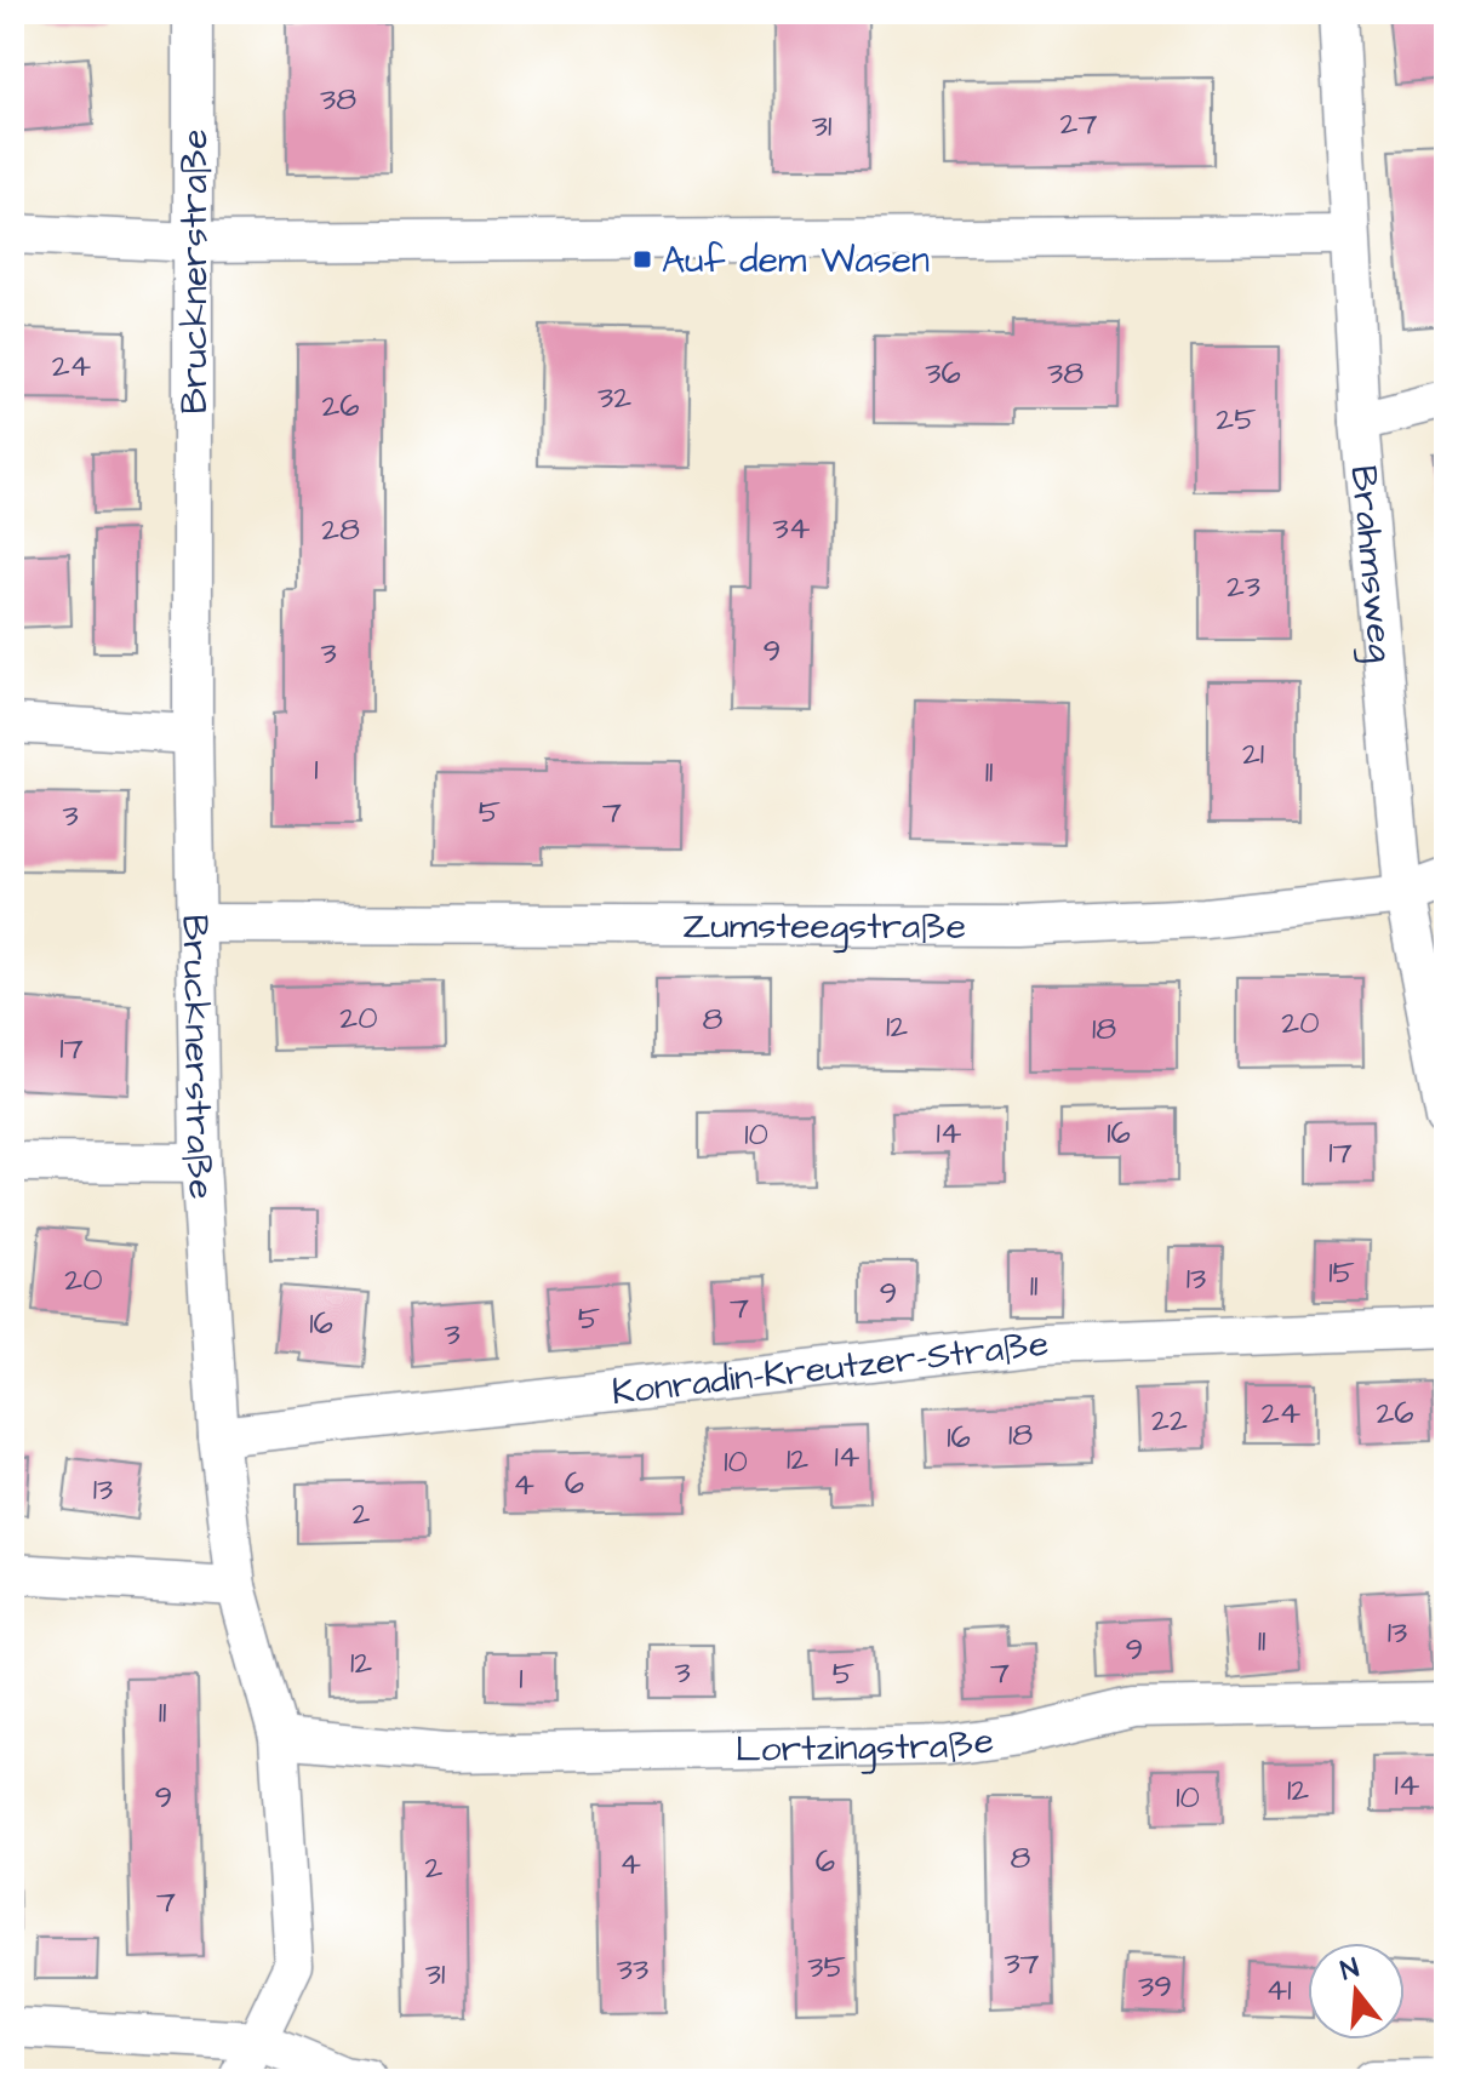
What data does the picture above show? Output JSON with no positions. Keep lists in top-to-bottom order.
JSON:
{
  "streets": {
    "street": [
      "Brucknerstraße",
      "Brahmsweg",
      "Zumsteegstraße",
      "Konradin-Kreutzer-Straße",
      "Lortzingstraße"
    ]
  },
  "crossings": [
    ["Brucknerstraße", "Zumsteegstraße"],
    ["Brucknerstraße", "Konradin-Kreutzer-Straße"],
    ["Brucknerstraße", "Lortzingstraße"],
    ["Brahmsweg", "Zumsteegstraße"]
  ],
  "places": {
    "transit": ["Auf dem Wasen"]
  },
  "house_numbers": [
    "38",
    "27",
    "31",
    "24",
    "36",
    "38",
    "32",
    "26",
    "25",
    "34",
    "28",
    "23",
    "9",
    "3",
    "21",
    "1",
    "11",
    "5",
    "7",
    "3",
    "20",
    "8",
    "20",
    "12",
    "18",
    "17",
    "14",
    "16",
    "10",
    "17",
    "15",
    "13",
    "20",
    "11",
    "9",
    "7",
    "5",
    "16",
    "3",
    "24",
    "26",
    "22",
    "18",
    "16",
    "14",
    "12",
    "10",
    "6",
    "4",
    "13",
    "2",
    "13",
    "11",
    "9",
    "12",
    "3",
    "7",
    "5",
    "1",
    "11",
    "14",
    "12",
    "9",
    "10",
    "8",
    "6",
    "4",
    "2",
    "7",
    "37",
    "35",
    "33",
    "31",
    "39",
    "41"
  ],
  "north": "top"
}
